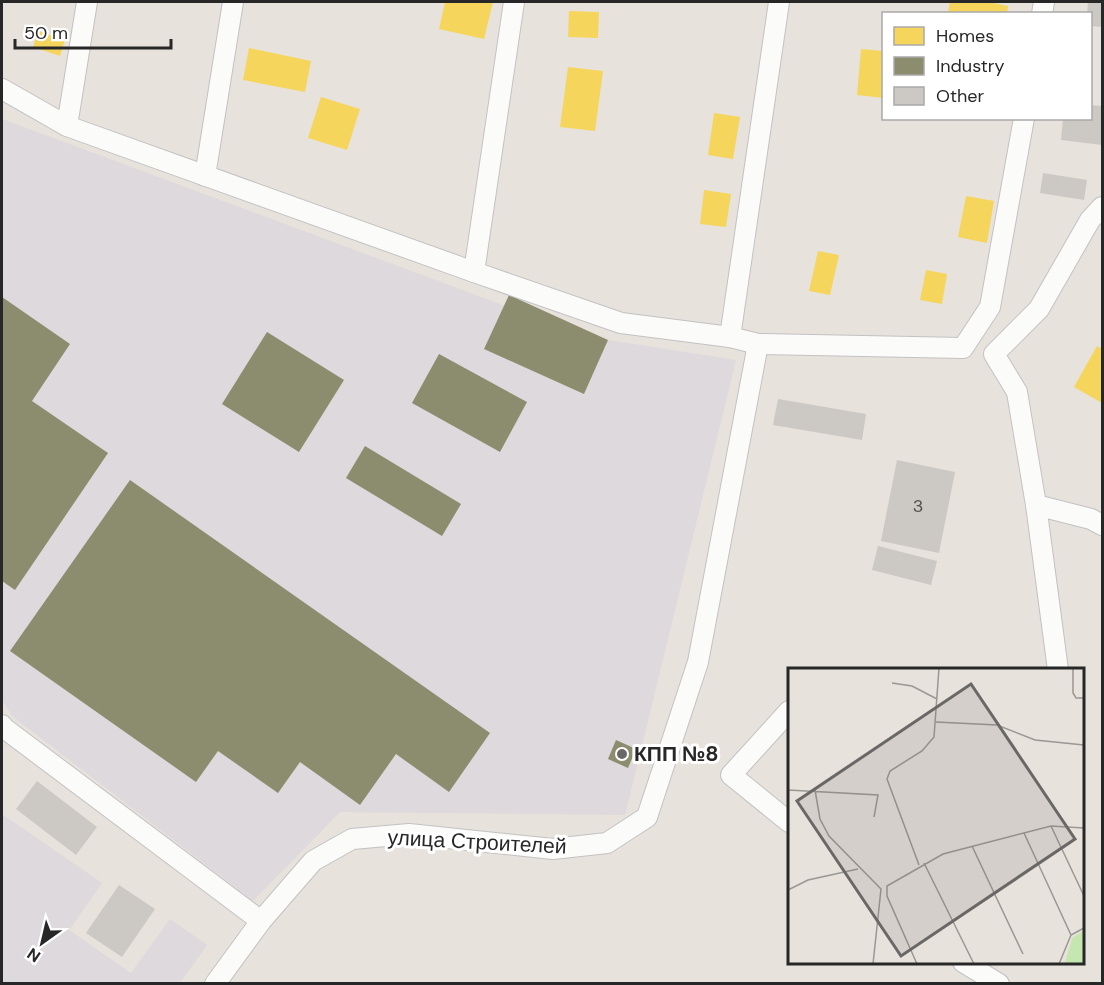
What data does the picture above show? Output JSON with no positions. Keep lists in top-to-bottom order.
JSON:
{
  "streets": {
    "street": ["улица Строителей"]
  },
  "places": ["КПП №8"],
  "house_numbers": ["3"],
  "legend": ["Homes", "Industry", "Other"],
  "scale_bar": "50 m",
  "north": "bottom left"
}
